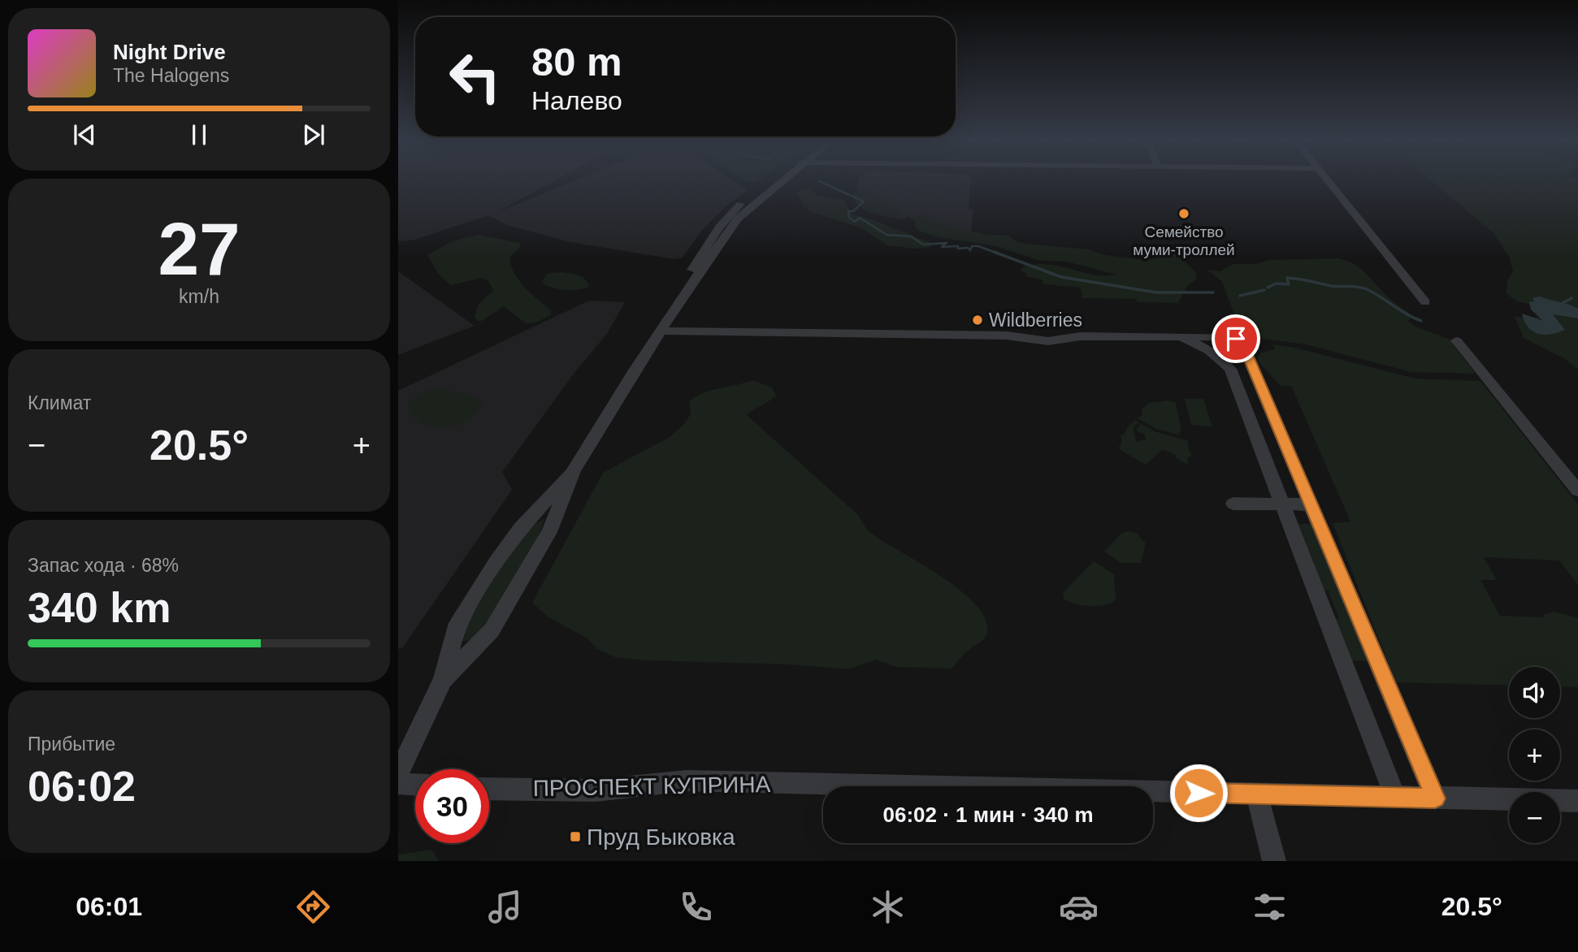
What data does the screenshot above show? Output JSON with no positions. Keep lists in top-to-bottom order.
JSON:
{
  "streets": {
    "street": ["ПРОСПЕКТ КУПРИНА"]
  },
  "places": {
    "other": ["Семейство муми-троллей", "Wildberries"],
    "transit": ["Пруд Быковка"]
  },
  "page": {
    "turn": ["80 m", "Налево"],
    "song": ["Night Drive", "The Halogens"],
    "tile": [
      ["27", "km/h"],
      "Климат",
      ["Запас хода · 68%", "340 km"],
      ["Прибытие", "06:02"]
    ],
    "heat": ["−", "20.5°", "+"],
    "map_buttons": ["+", "−"],
    "limit": "30",
    "trip": "06:02 · 1 мин · 340 m",
    "tabs": ["06:01", "20.5°"]
  }
}
